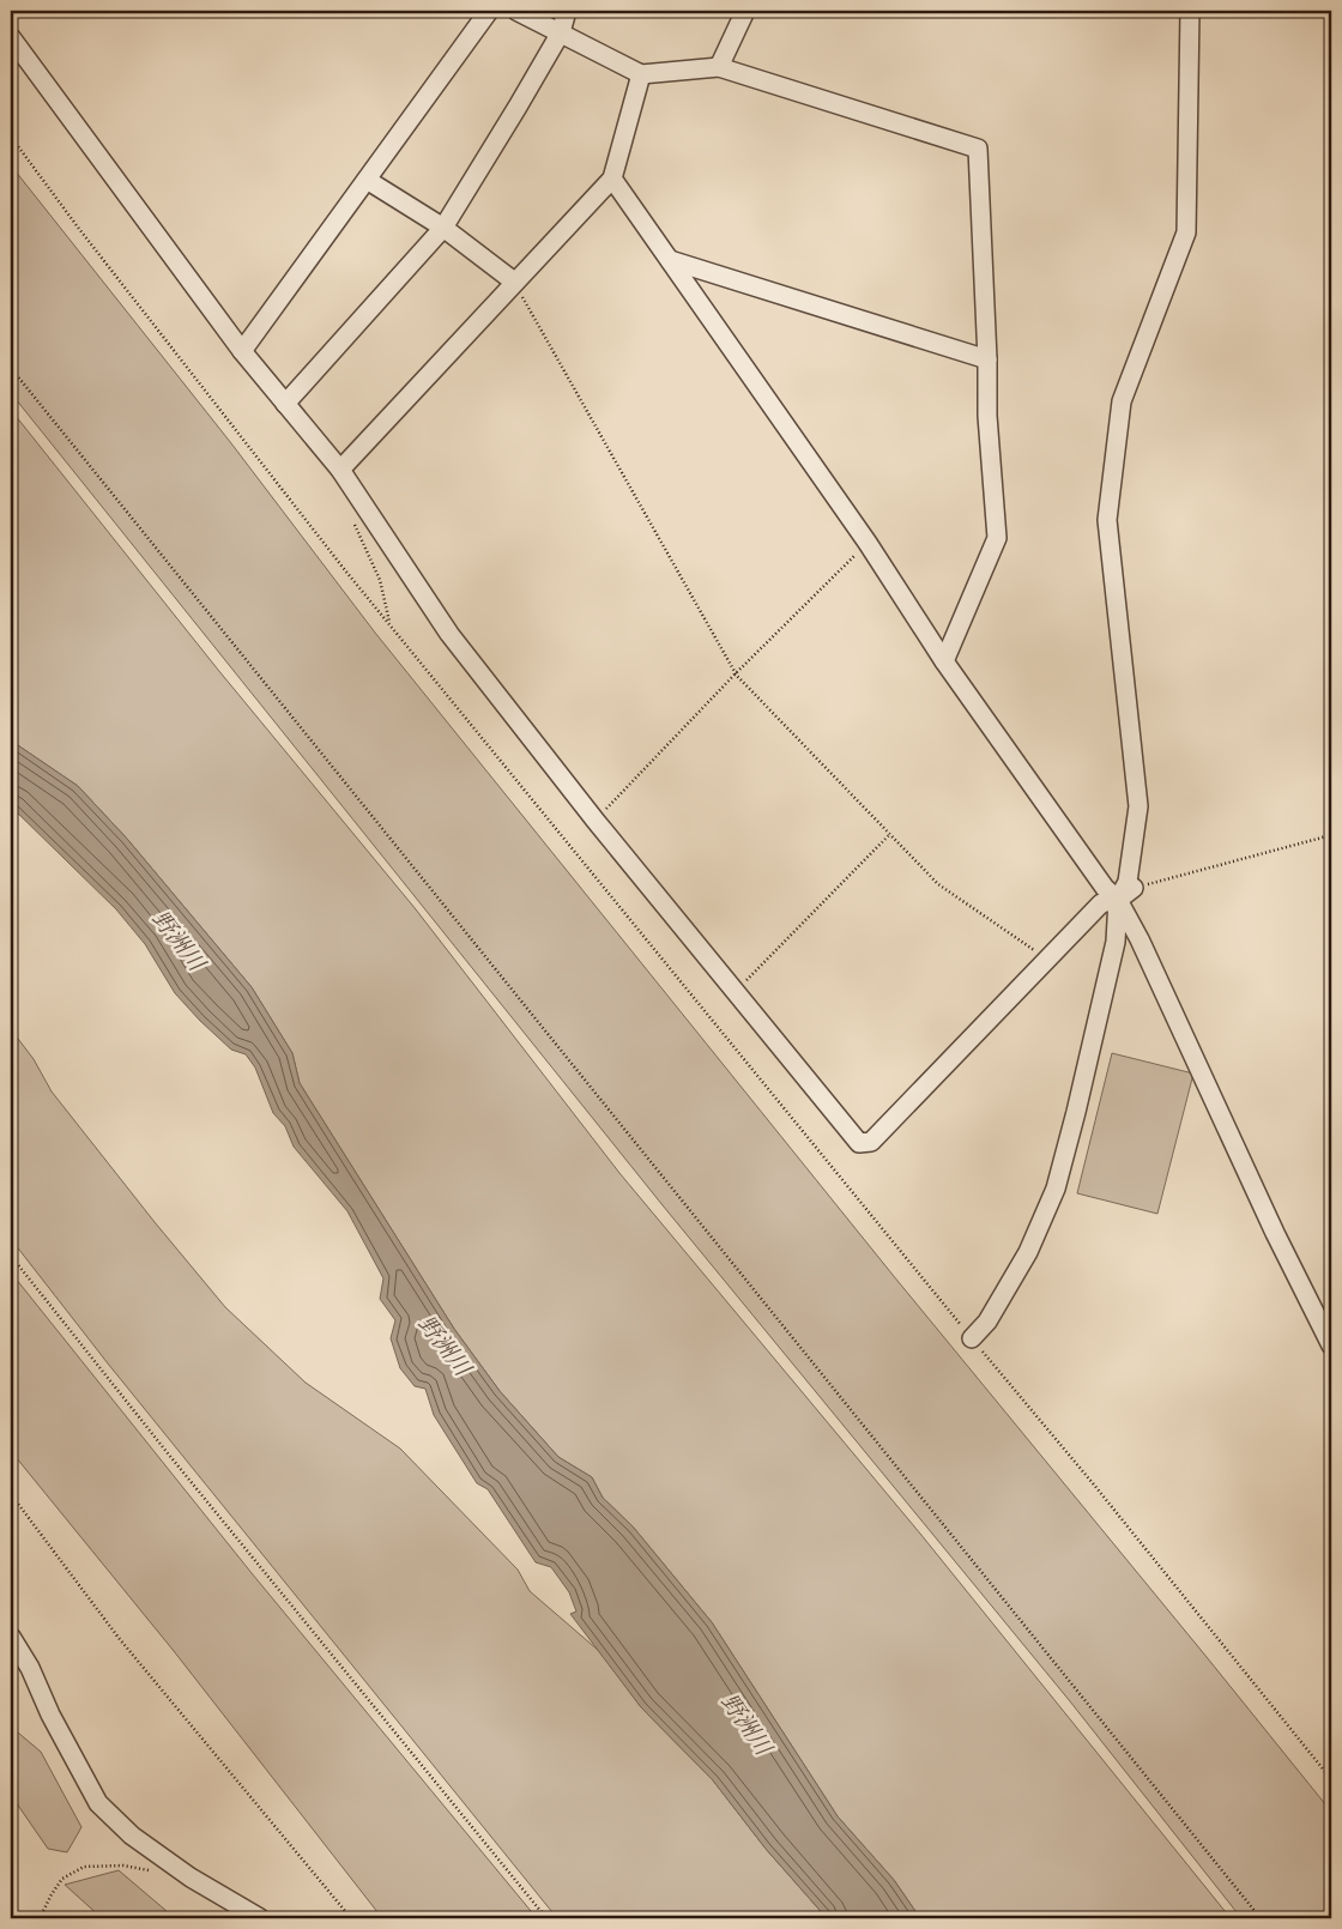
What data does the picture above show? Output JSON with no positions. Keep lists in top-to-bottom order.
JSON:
{
  "water": ["野洲川"]
}
